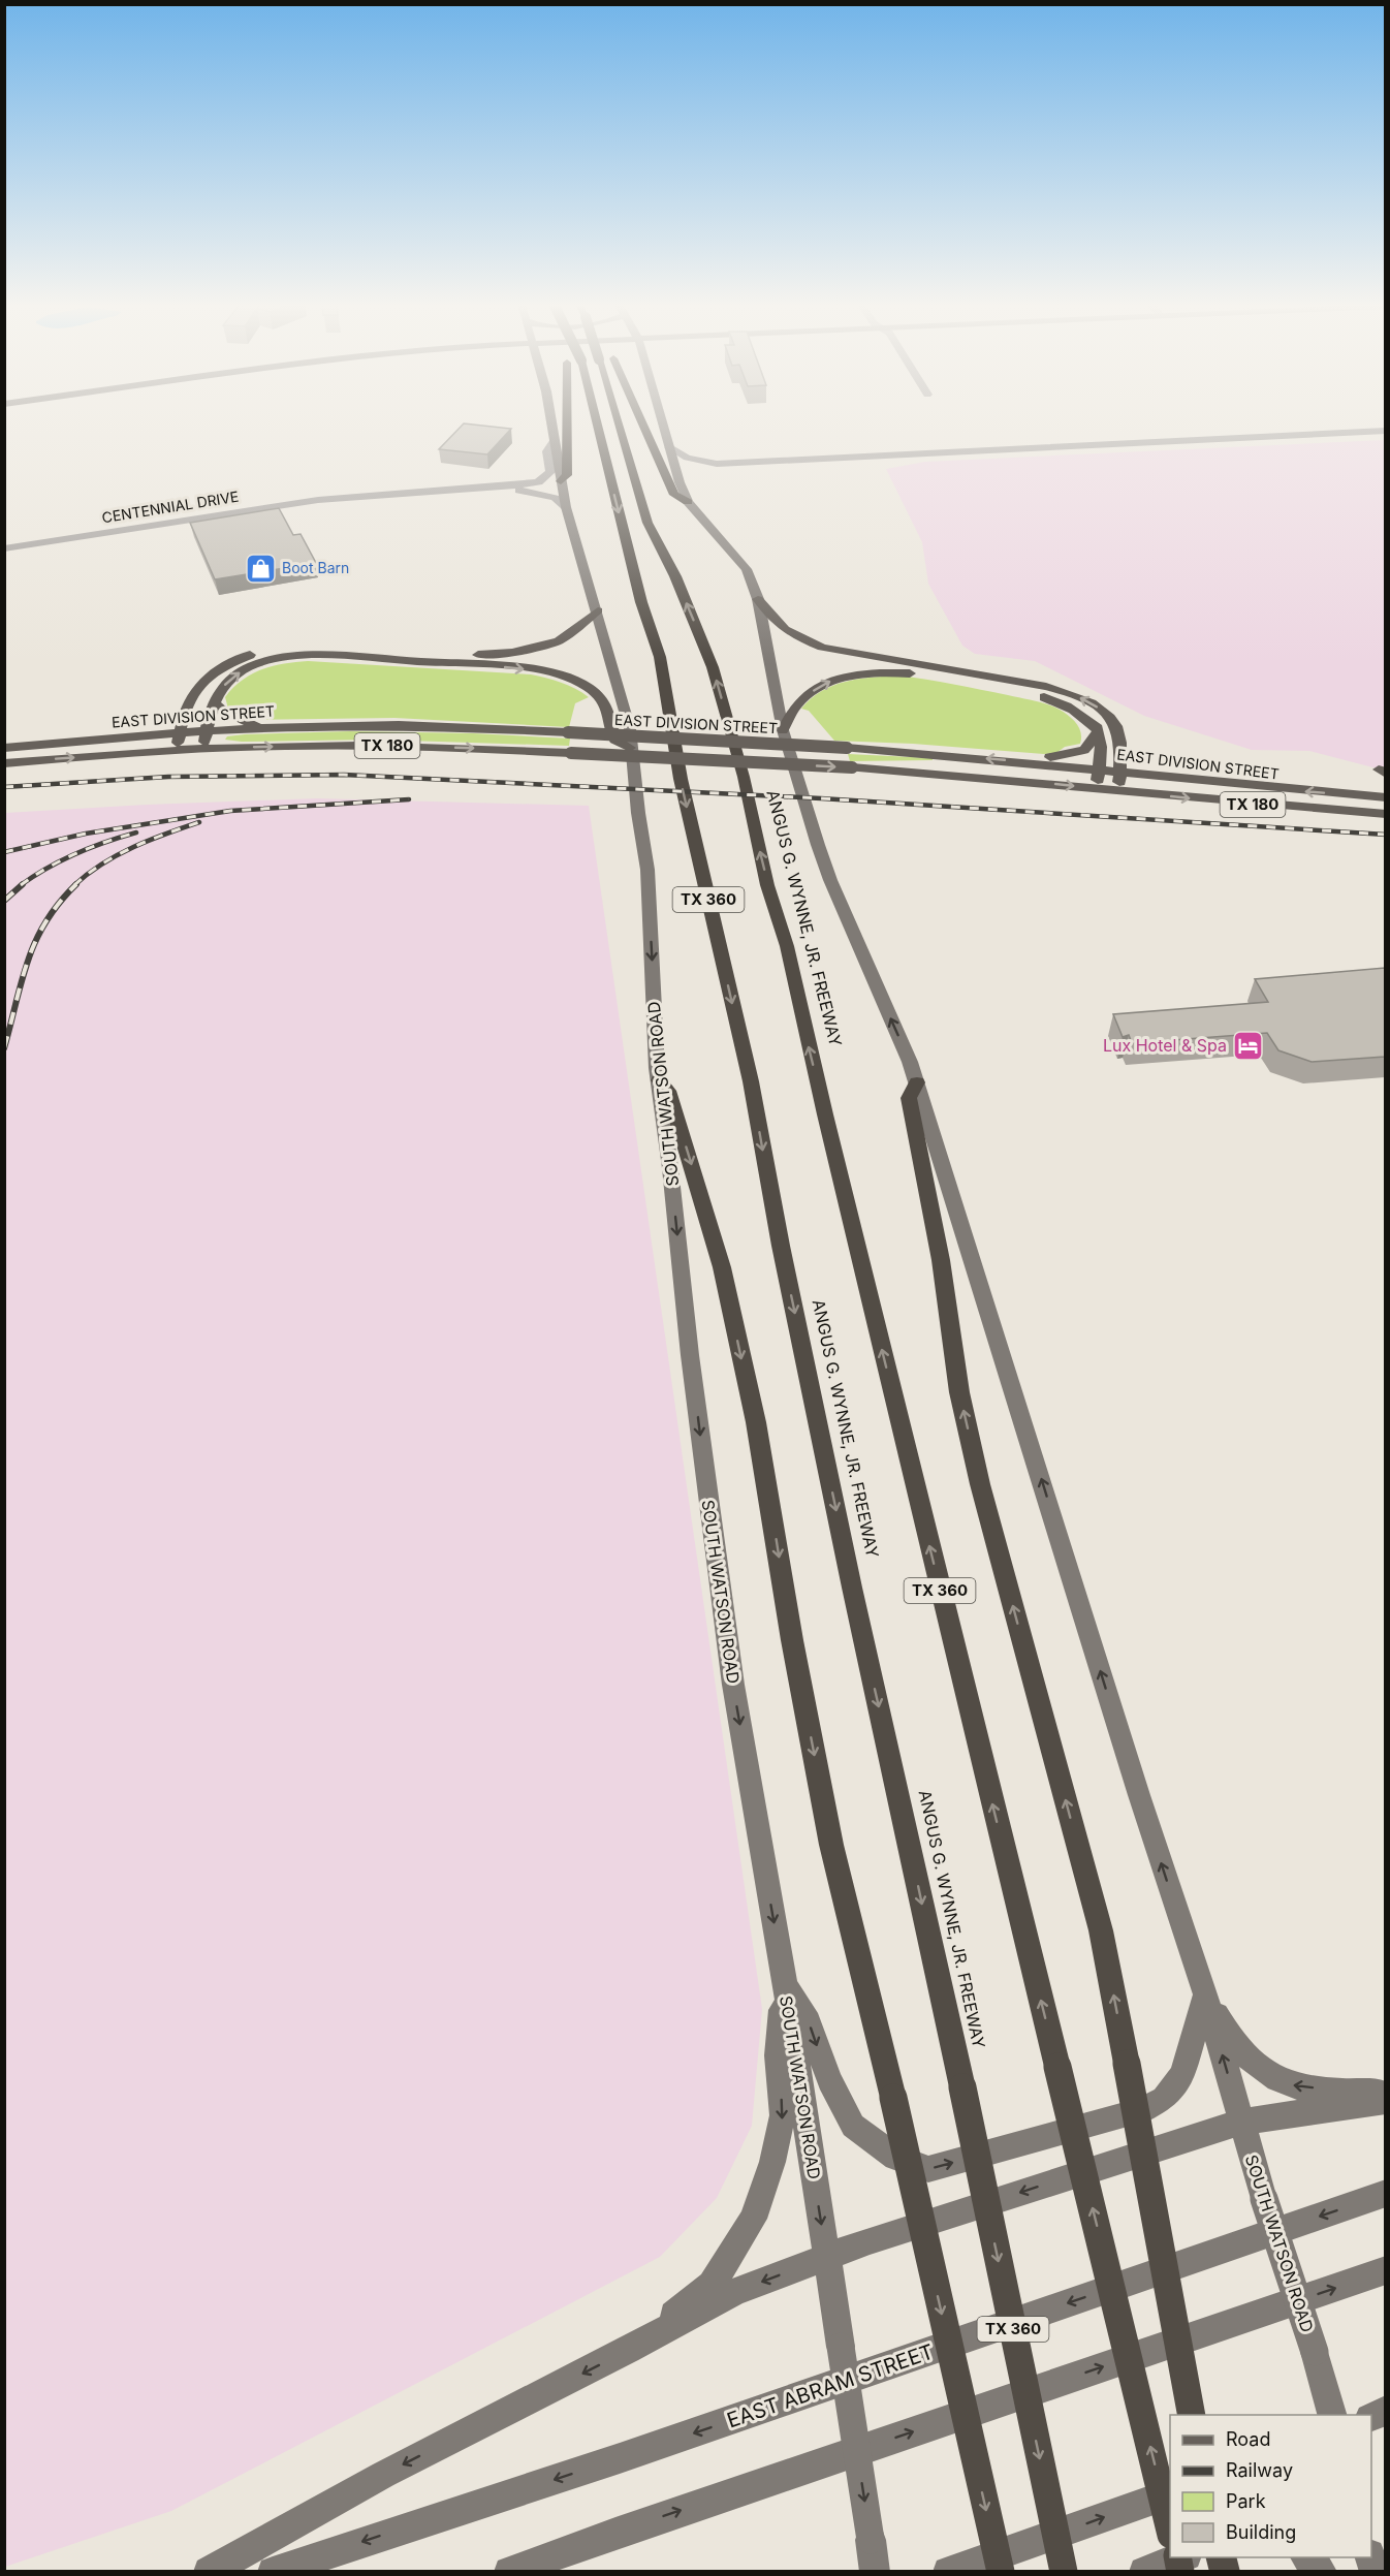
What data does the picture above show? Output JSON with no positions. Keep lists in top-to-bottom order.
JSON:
{
  "streets": {
    "highway": ["TX 360", "ANGUS G. WYNNE, JR. FREEWAY"],
    "main road": [
      "EAST DIVISION STREET",
      "TX 180",
      "SOUTH WATSON ROAD",
      "EAST ABRAM STREET"
    ],
    "street": ["CENTENNIAL DRIVE"]
  },
  "crossings": [
    ["CENTENNIAL DRIVE", "SOUTH WATSON ROAD"]
  ],
  "places": {
    "shop": ["Boot Barn"],
    "hotel": ["Lux Hotel & Spa"]
  },
  "legend": [
    "Road",
    "Railway",
    "Park",
    "Building"
  ]
}
